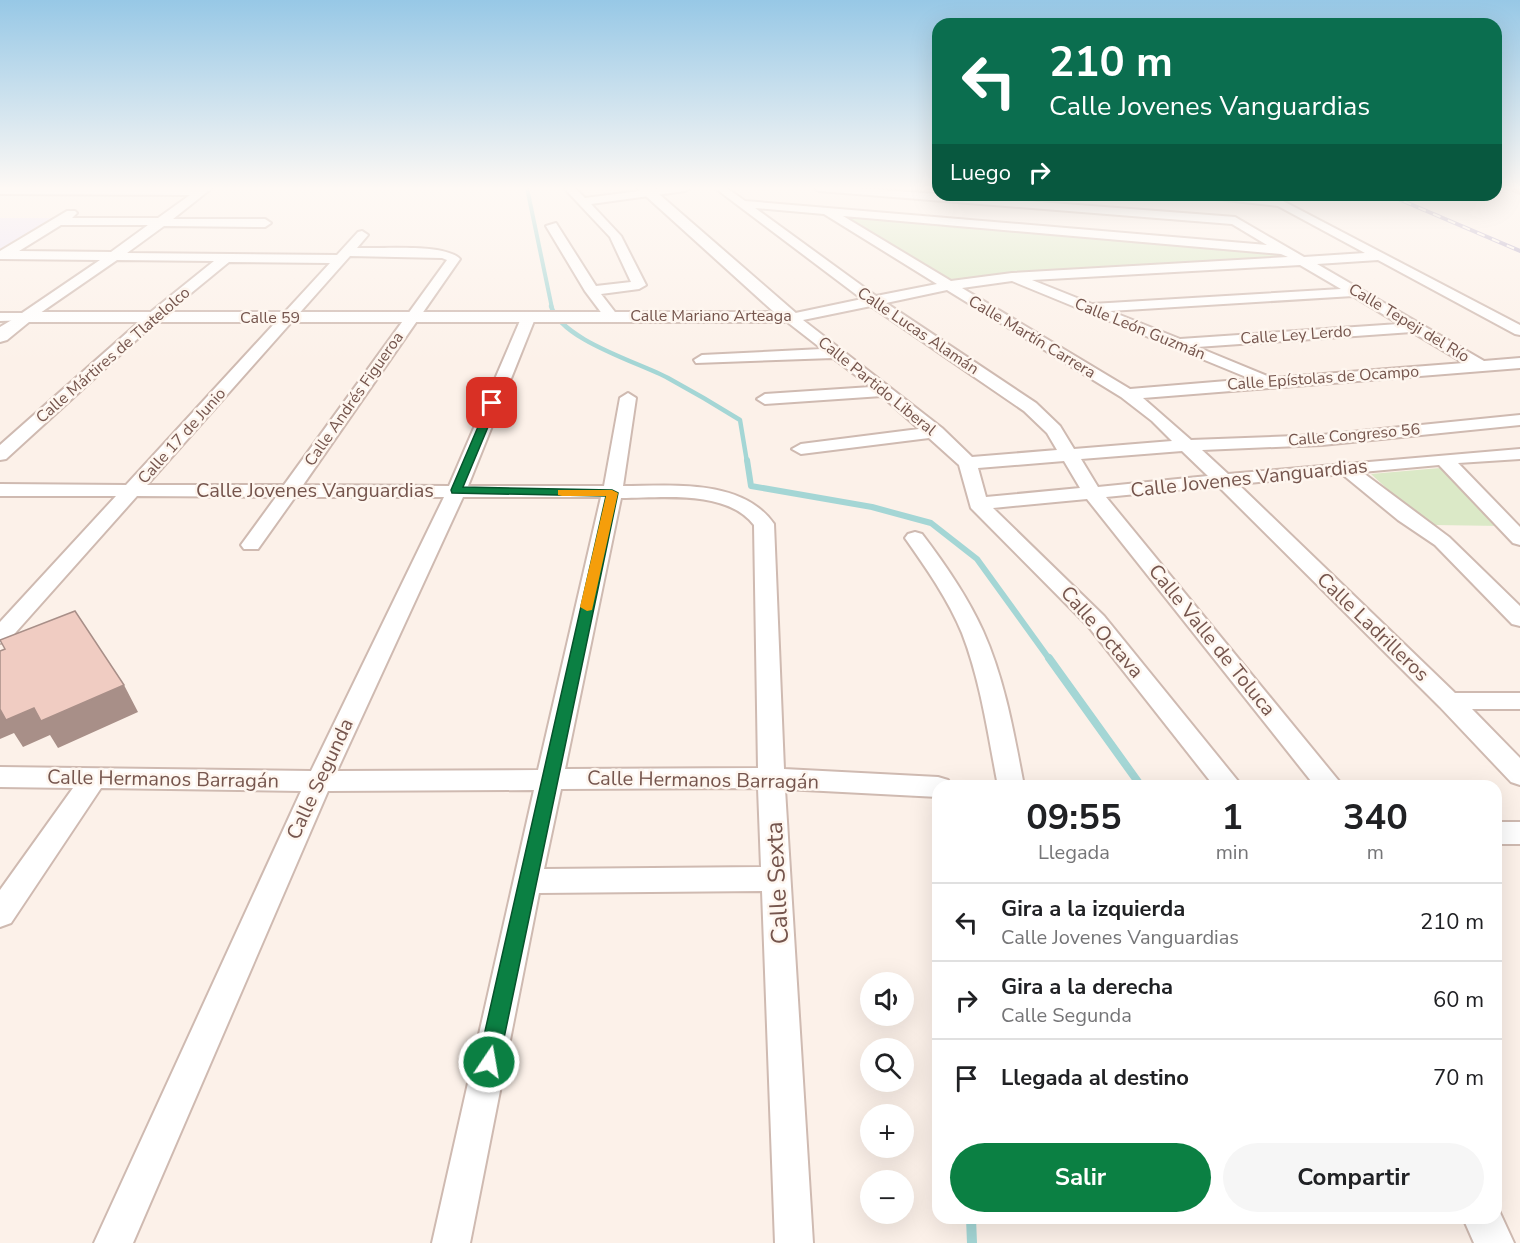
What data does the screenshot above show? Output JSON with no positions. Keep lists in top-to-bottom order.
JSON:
{
  "streets": {
    "street": [
      "Calle Mariano Arteaga",
      "Calle 59",
      "Calle Tepeji del Río",
      "Calle León Guzmán",
      "Calle Lucas Alamán",
      "Calle Ley Lerdo",
      "Calle Martín Carrera",
      "Calle Mártires de Tlatelolco",
      "Calle Epístolas de Ocampo",
      "Calle Partido Liberal",
      "Calle Andrés Figueroa",
      "Calle Congreso 56",
      "Calle 17 de Junio",
      "Calle Jovenes Vanguardias",
      "Calle Ladrilleros",
      "Calle Octava",
      "Calle Valle de Toluca",
      "Calle Hermanos Barragán",
      "Calle Segunda",
      "Calle Sexta"
    ]
  },
  "crossings": [
    ["Calle Mariano Arteaga", "Calle 59"],
    ["Calle Mariano Arteaga", "Calle Tepeji del Río"],
    ["Calle Mariano Arteaga", "Calle León Guzmán"],
    ["Calle Mariano Arteaga", "Calle Lucas Alamán"],
    ["Calle Mariano Arteaga", "Calle Martín Carrera"],
    ["Calle Mariano Arteaga", "Calle Partido Liberal"],
    ["Calle Mariano Arteaga", "Calle Segunda"],
    ["Calle 59", "Calle Mártires de Tlatelolco"],
    ["Calle 59", "Calle Andrés Figueroa"],
    ["Calle 59", "Calle 17 de Junio"],
    ["Calle 59", "Calle Segunda"],
    ["Calle Tepeji del Río", "Calle Ley Lerdo"],
    ["Calle Tepeji del Río", "Calle Epístolas de Ocampo"],
    ["Calle León Guzmán", "Calle Ley Lerdo"],
    ["Calle León Guzmán", "Calle Epístolas de Ocampo"],
    ["Calle Lucas Alamán", "Calle Congreso 56"],
    ["Calle Lucas Alamán", "Calle Jovenes Vanguardias"],
    ["Calle Lucas Alamán", "Calle Valle de Toluca"],
    ["Calle Martín Carrera", "Calle Epístolas de Ocampo"],
    ["Calle Martín Carrera", "Calle Congreso 56"],
    ["Calle Martín Carrera", "Calle Jovenes Vanguardias"],
    ["Calle Martín Carrera", "Calle Ladrilleros"],
    ["Calle Partido Liberal", "Calle Congreso 56"],
    ["Calle Andrés Figueroa", "Calle 17 de Junio"],
    ["Calle Andrés Figueroa", "Calle Jovenes Vanguardias"],
    ["Calle 17 de Junio", "Calle Jovenes Vanguardias"],
    ["Calle Jovenes Vanguardias", "Calle Ladrilleros"],
    ["Calle Jovenes Vanguardias", "Calle Octava"],
    ["Calle Jovenes Vanguardias", "Calle Valle de Toluca"],
    ["Calle Jovenes Vanguardias", "Calle Segunda"],
    ["Calle Jovenes Vanguardias", "Calle Sexta"],
    ["Calle Hermanos Barragán", "Calle Segunda"],
    ["Calle Hermanos Barragán", "Calle Sexta"]
  ],
  "page": {
    "turn": ["210 m", "Calle Jovenes Vanguardias"],
    "then": "Luego",
    "eta": [
      "09:55",
      "Llegada",
      "1",
      "min",
      "340",
      "m"
    ],
    "list": [
      {
        "name": "Gira a la izquierda",
        "note": "Calle Jovenes Vanguardias",
        "value": "210 m"
      },
      {
        "name": "Gira a la derecha",
        "note": "Calle Segunda",
        "value": "60 m"
      },
      {
        "name": "Llegada al destino",
        "value": "70 m"
      }
    ],
    "map_buttons": ["+", "−"],
    "buttons": ["Salir", "Compartir"]
  }
}
